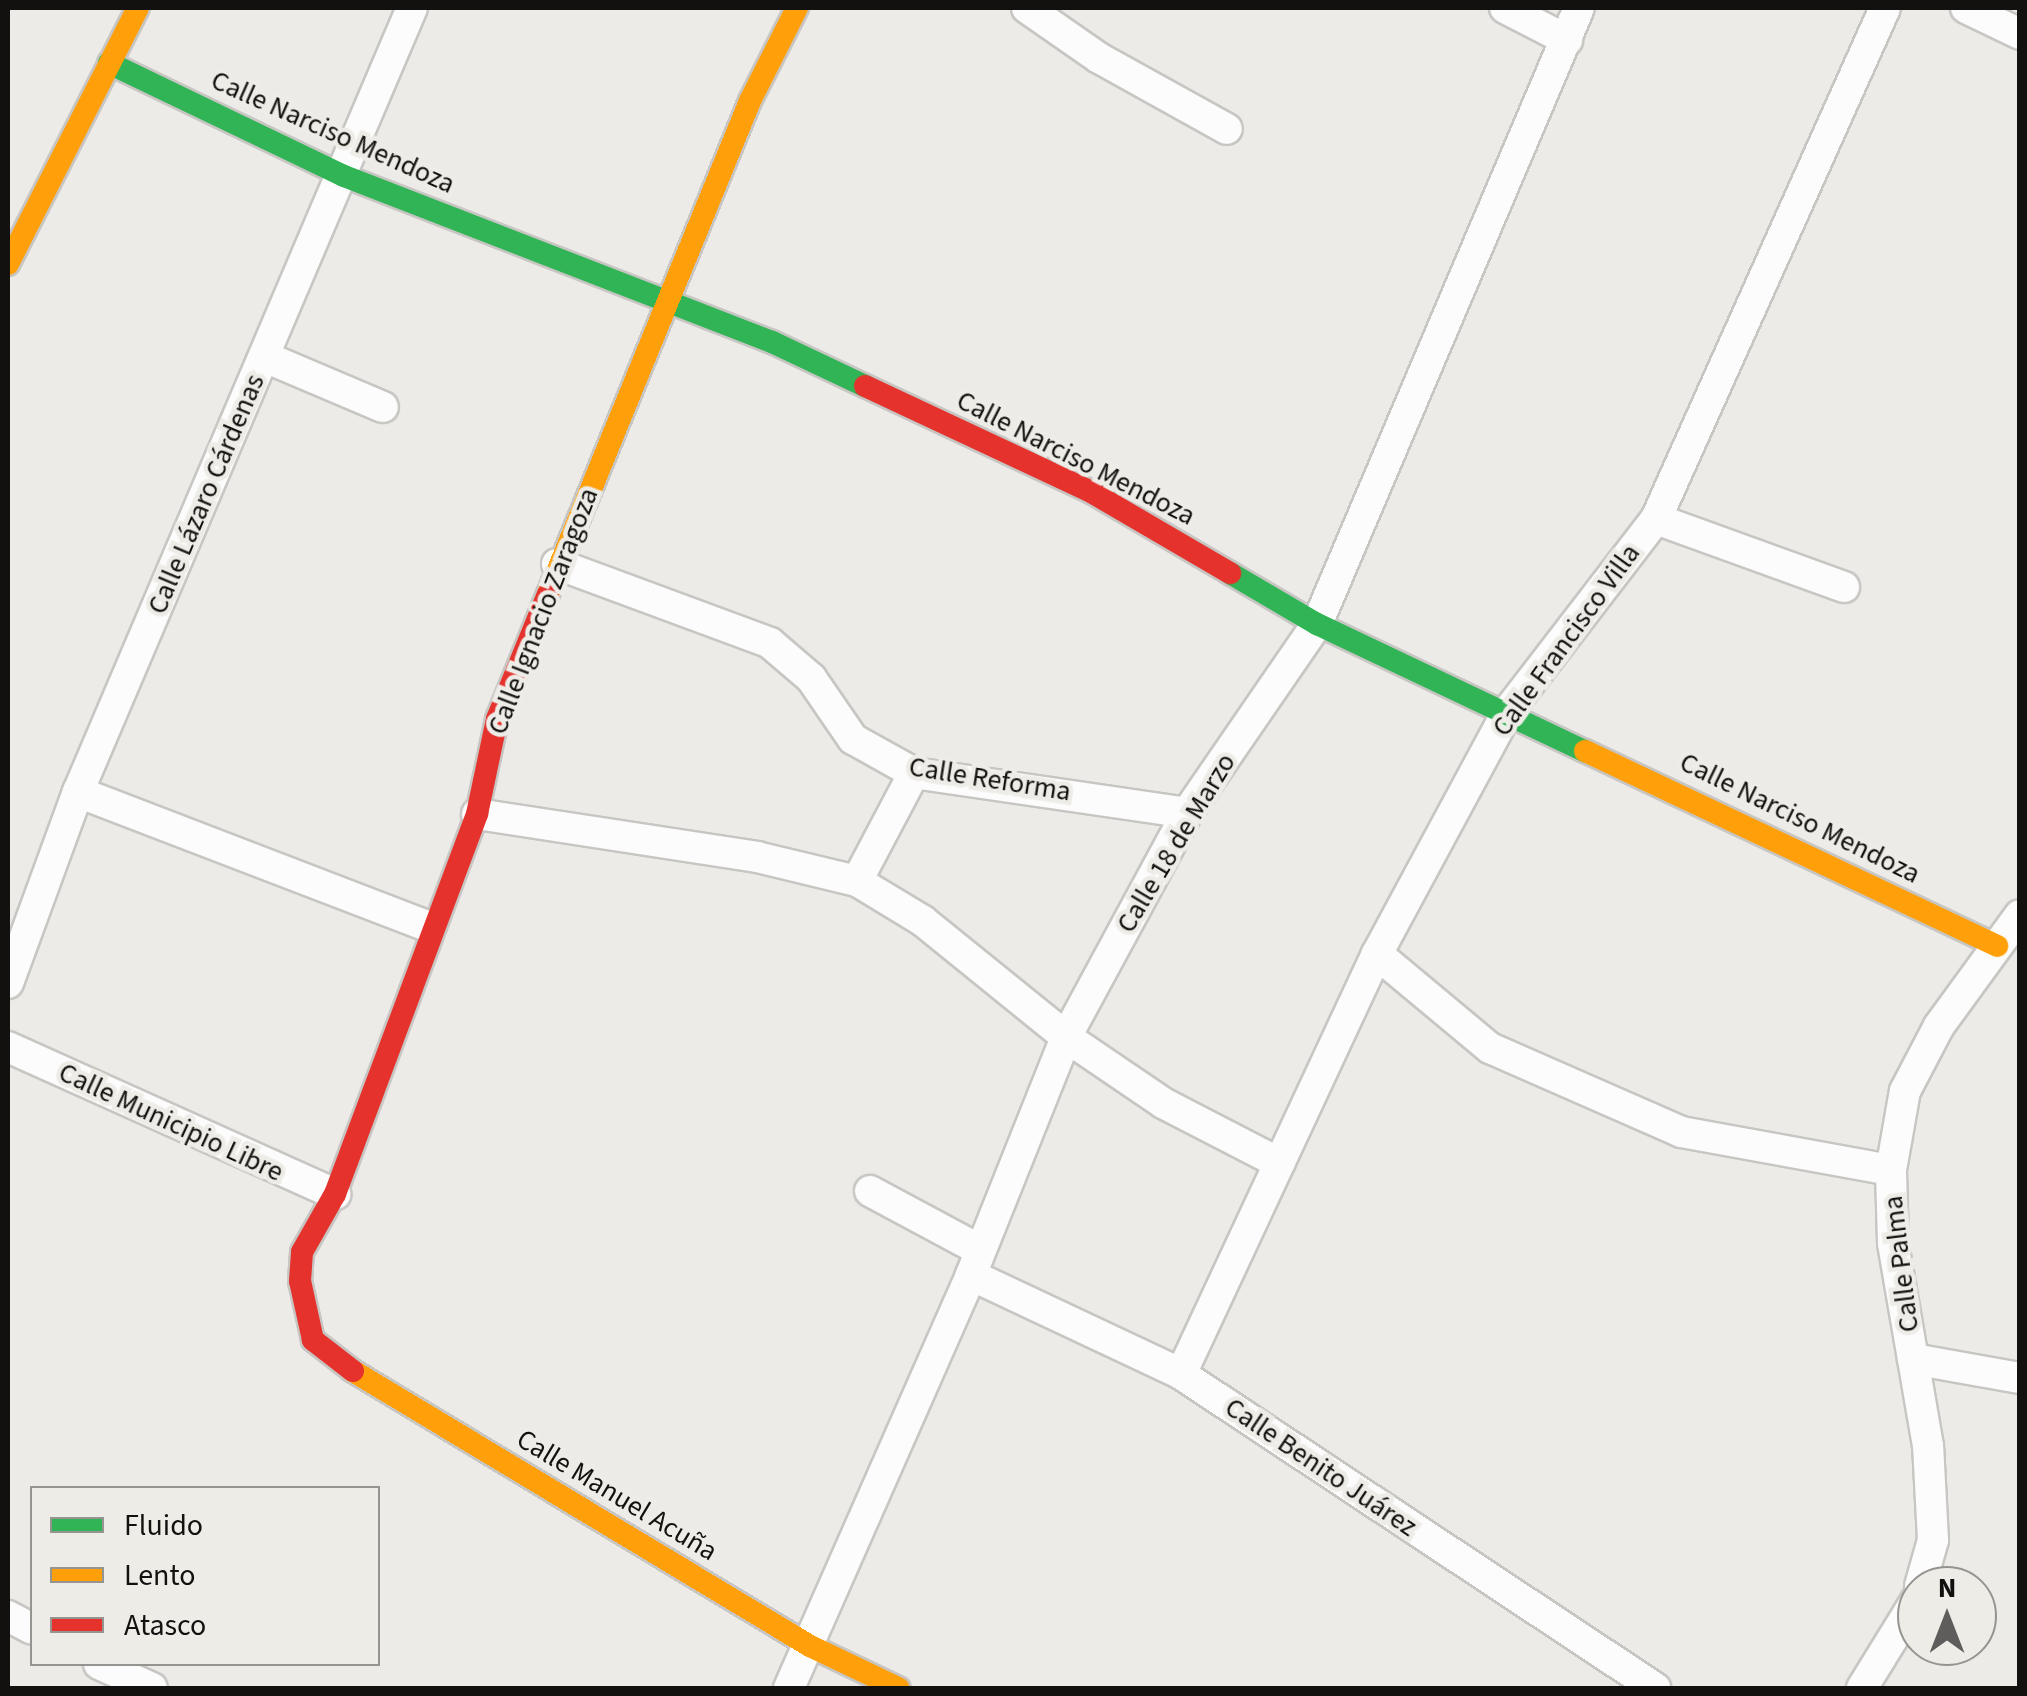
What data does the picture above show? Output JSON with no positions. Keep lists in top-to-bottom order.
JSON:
{
  "streets": {
    "street": [
      "Calle Narciso Mendoza",
      "Calle Lázaro Cárdenas",
      "Calle Ignacio Zaragoza",
      "Calle Francisco Villa",
      "Calle Reforma",
      "Calle 18 de Marzo",
      "Calle Municipio Libre",
      "Calle Palma",
      "Calle Benito Juárez",
      "Calle Manuel Acuña"
    ]
  },
  "crossings": [
    ["Calle Narciso Mendoza", "Calle Lázaro Cárdenas"],
    ["Calle Narciso Mendoza", "Calle Ignacio Zaragoza"],
    ["Calle Narciso Mendoza", "Calle Francisco Villa"],
    ["Calle Narciso Mendoza", "Calle 18 de Marzo"],
    ["Calle Narciso Mendoza", "Calle Palma"],
    ["Calle Ignacio Zaragoza", "Calle Reforma"],
    ["Calle Ignacio Zaragoza", "Calle Municipio Libre"],
    ["Calle Ignacio Zaragoza", "Calle Manuel Acuña"],
    ["Calle Francisco Villa", "Calle Benito Juárez"],
    ["Calle Reforma", "Calle 18 de Marzo"],
    ["Calle 18 de Marzo", "Calle Benito Juárez"],
    ["Calle 18 de Marzo", "Calle Manuel Acuña"]
  ],
  "legend": ["Fluido", "Lento", "Atasco"],
  "north": "top"
}
